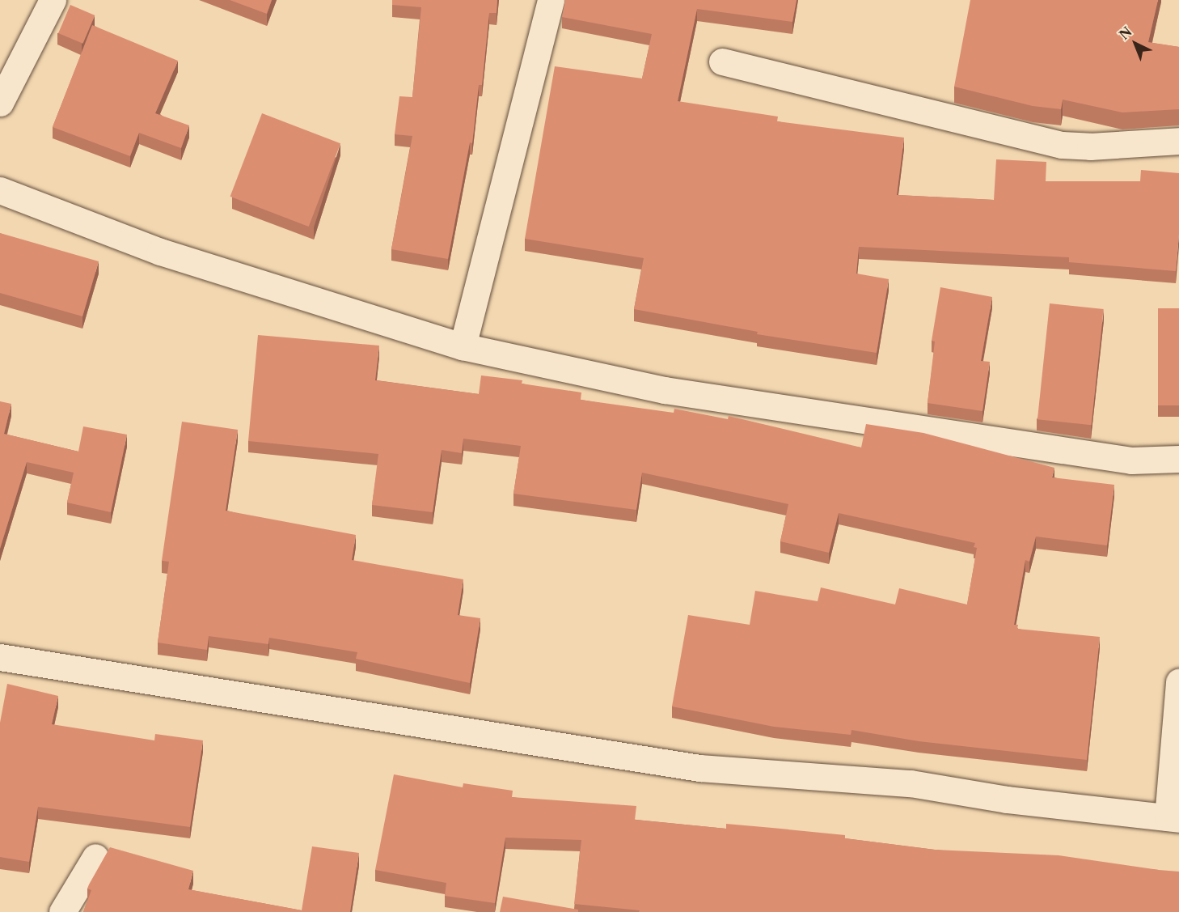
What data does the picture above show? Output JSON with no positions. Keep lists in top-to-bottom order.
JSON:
{
  "north": "top left"
}
